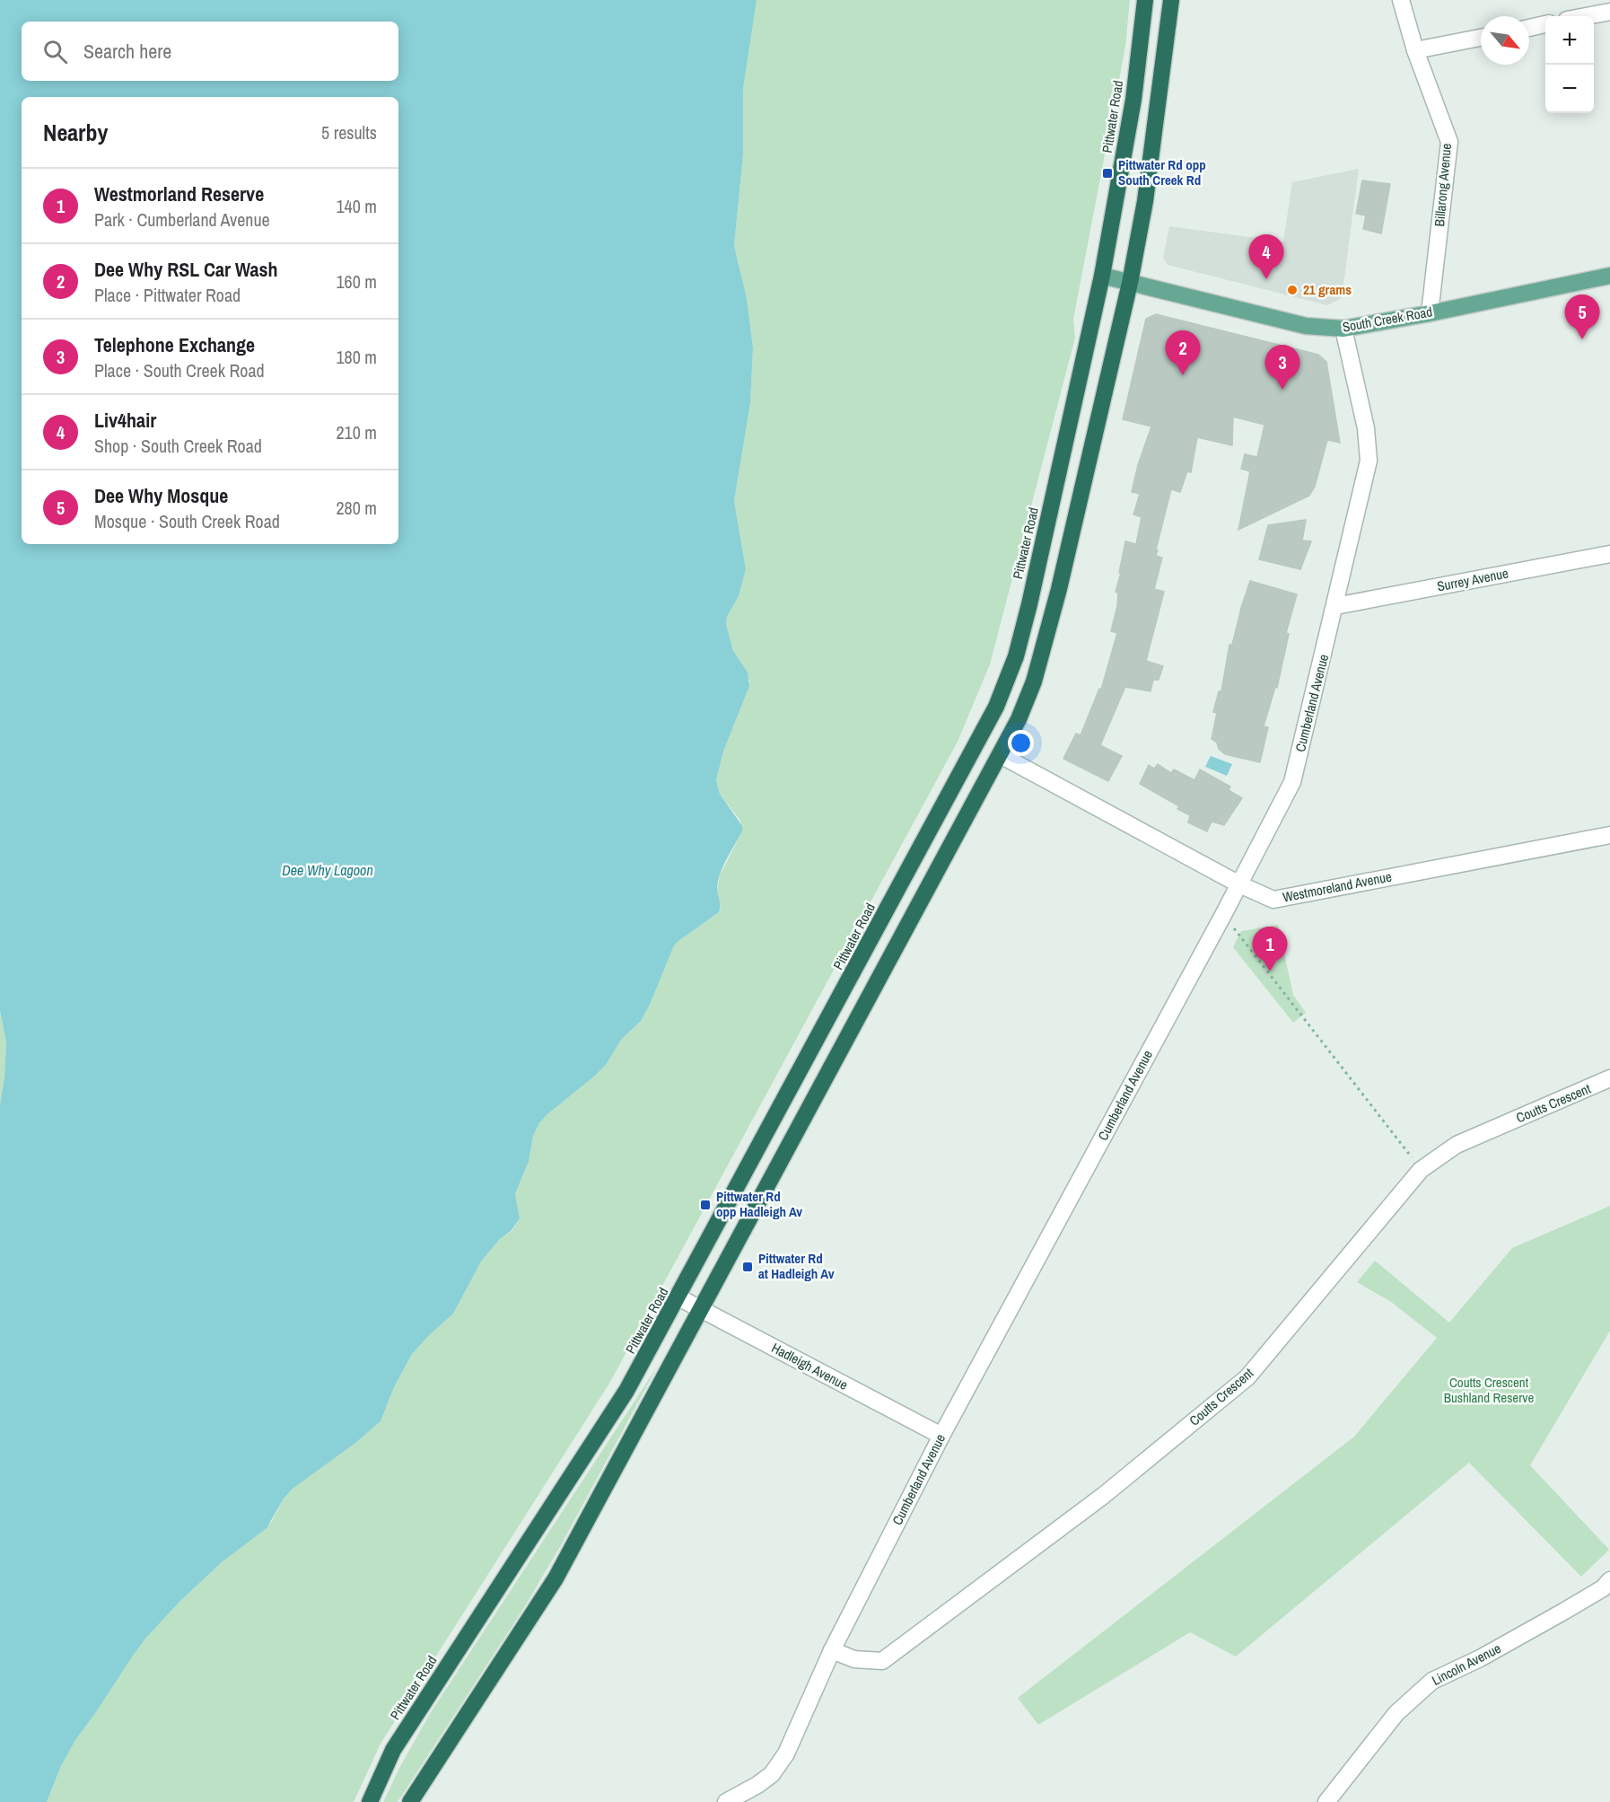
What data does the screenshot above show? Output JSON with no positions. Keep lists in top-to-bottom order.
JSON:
{
  "streets": {
    "highway": ["Pittwater Road"],
    "main road": ["South Creek Road"],
    "street": [
      "Billarong Avenue",
      "Surrey Avenue",
      "Cumberland Avenue",
      "Westmoreland Avenue",
      "Coutts Crescent",
      "Hadleigh Avenue",
      "Lincoln Avenue"
    ]
  },
  "crossings": [
    ["Pittwater Road", "South Creek Road"],
    ["Pittwater Road", "Hadleigh Avenue"],
    ["Billarong Avenue", "South Creek Road"],
    ["South Creek Road", "Cumberland Avenue"],
    ["Surrey Avenue", "Cumberland Avenue"],
    ["Cumberland Avenue", "Westmoreland Avenue"],
    ["Cumberland Avenue", "Coutts Crescent"],
    ["Cumberland Avenue", "Hadleigh Avenue"]
  ],
  "water": ["Dee Why Lagoon"],
  "parks": ["Coutts Crescent Bushland Reserve"],
  "places": {
    "transit": ["Pittwater Rd opp South Creek Rd", "Pittwater Rd opp Hadleigh Av", "Pittwater Rd at Hadleigh Av"],
    "other": ["21 grams"]
  },
  "north": "bottom right",
  "page": {
    "map_buttons": ["+", "−"],
    "search": "Search here",
    "heading": ["Nearby", "5 results"],
    "list": [
      {
        "mark": "1",
        "name": "Westmorland Reserve",
        "note": "Park · Cumberland Avenue",
        "value": "140 m"
      },
      {
        "mark": "2",
        "name": "Dee Why RSL Car Wash",
        "note": "Place · Pittwater Road",
        "value": "160 m"
      },
      {
        "mark": "3",
        "name": "Telephone Exchange",
        "note": "Place · South Creek Road",
        "value": "180 m"
      },
      {
        "mark": "4",
        "name": "Liv4hair",
        "note": "Shop · South Creek Road",
        "value": "210 m"
      },
      {
        "mark": "5",
        "name": "Dee Why Mosque",
        "note": "Mosque · South Creek Road",
        "value": "280 m"
      }
    ],
    "pins": [
      "4",
      "5",
      "2",
      "3",
      "1"
    ]
  }
}
